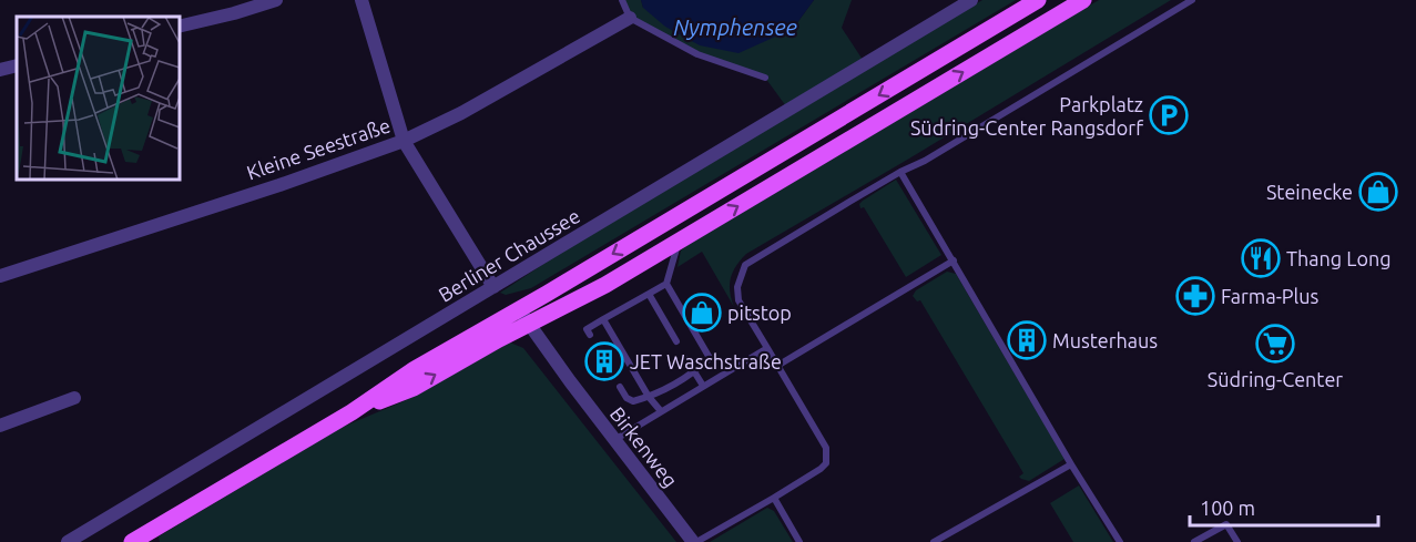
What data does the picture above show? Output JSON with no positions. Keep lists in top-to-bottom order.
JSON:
{
  "streets": {
    "street": ["Kleine Seestraße", "Berliner Chaussee", "Birkenweg"]
  },
  "water": ["Nymphensee"],
  "places": {
    "parking": ["Parkplatz Südring-Center Rangsdorf"],
    "shop": ["Steinecke", "pitstop"],
    "restaurant": ["Thang Long"],
    "pharmacy": ["Farma-Plus"],
    "building": ["Musterhaus", "JET Waschstraße"],
    "supermarket": ["Südring-Center"]
  },
  "scale_bar": "100 m"
}
